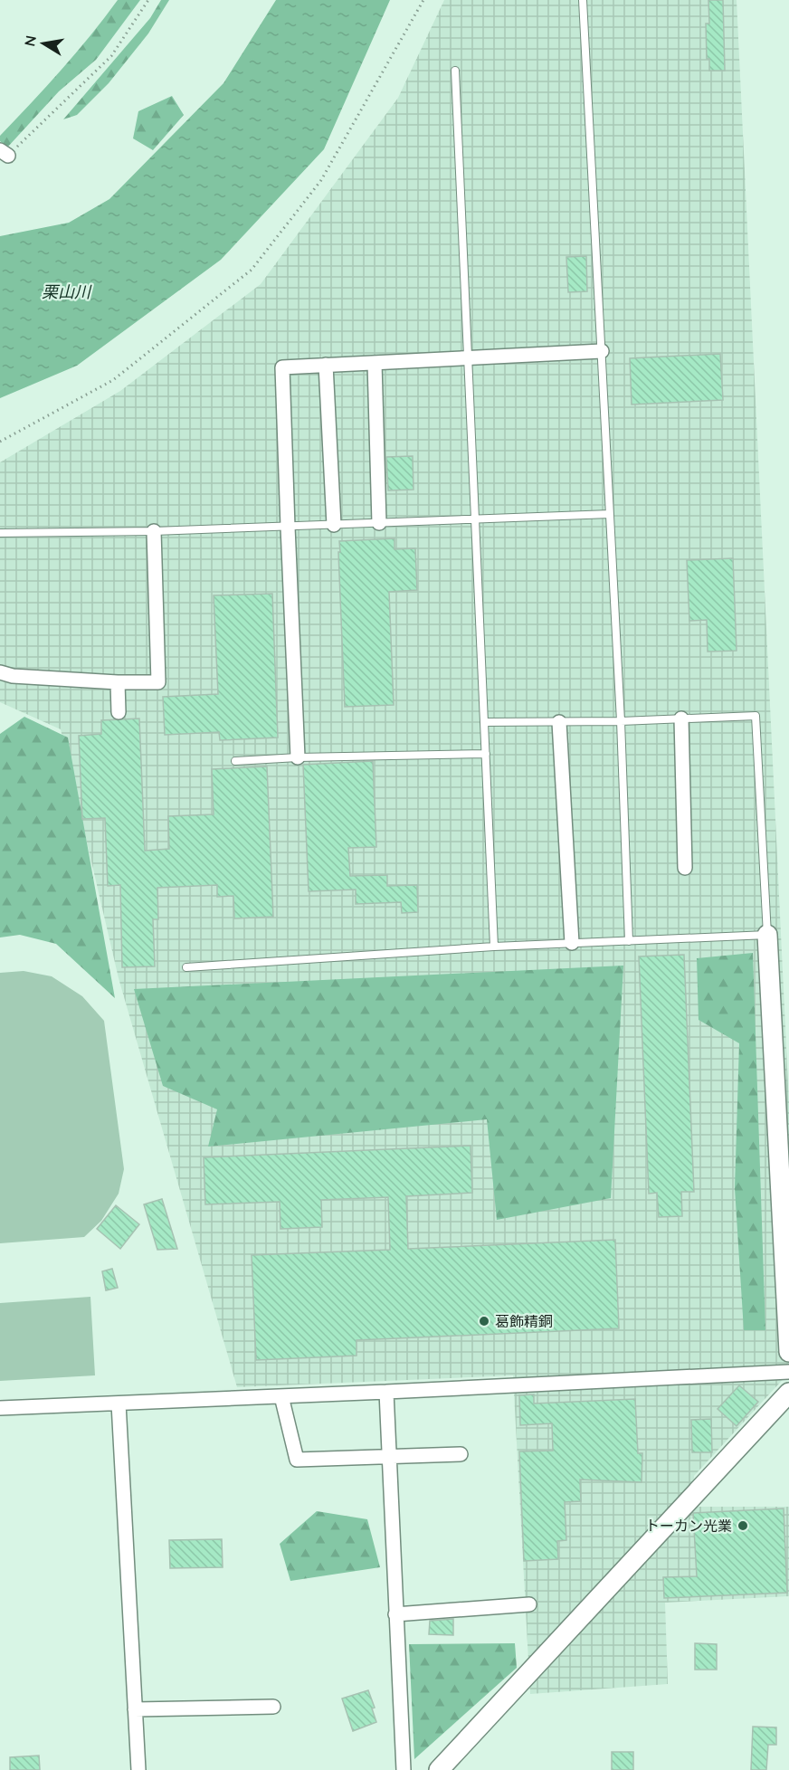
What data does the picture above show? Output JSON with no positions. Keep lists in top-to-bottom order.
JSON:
{
  "water": ["栗山川"],
  "places": ["葛飾精銅", "トーカン光業"],
  "north": "left"
}
